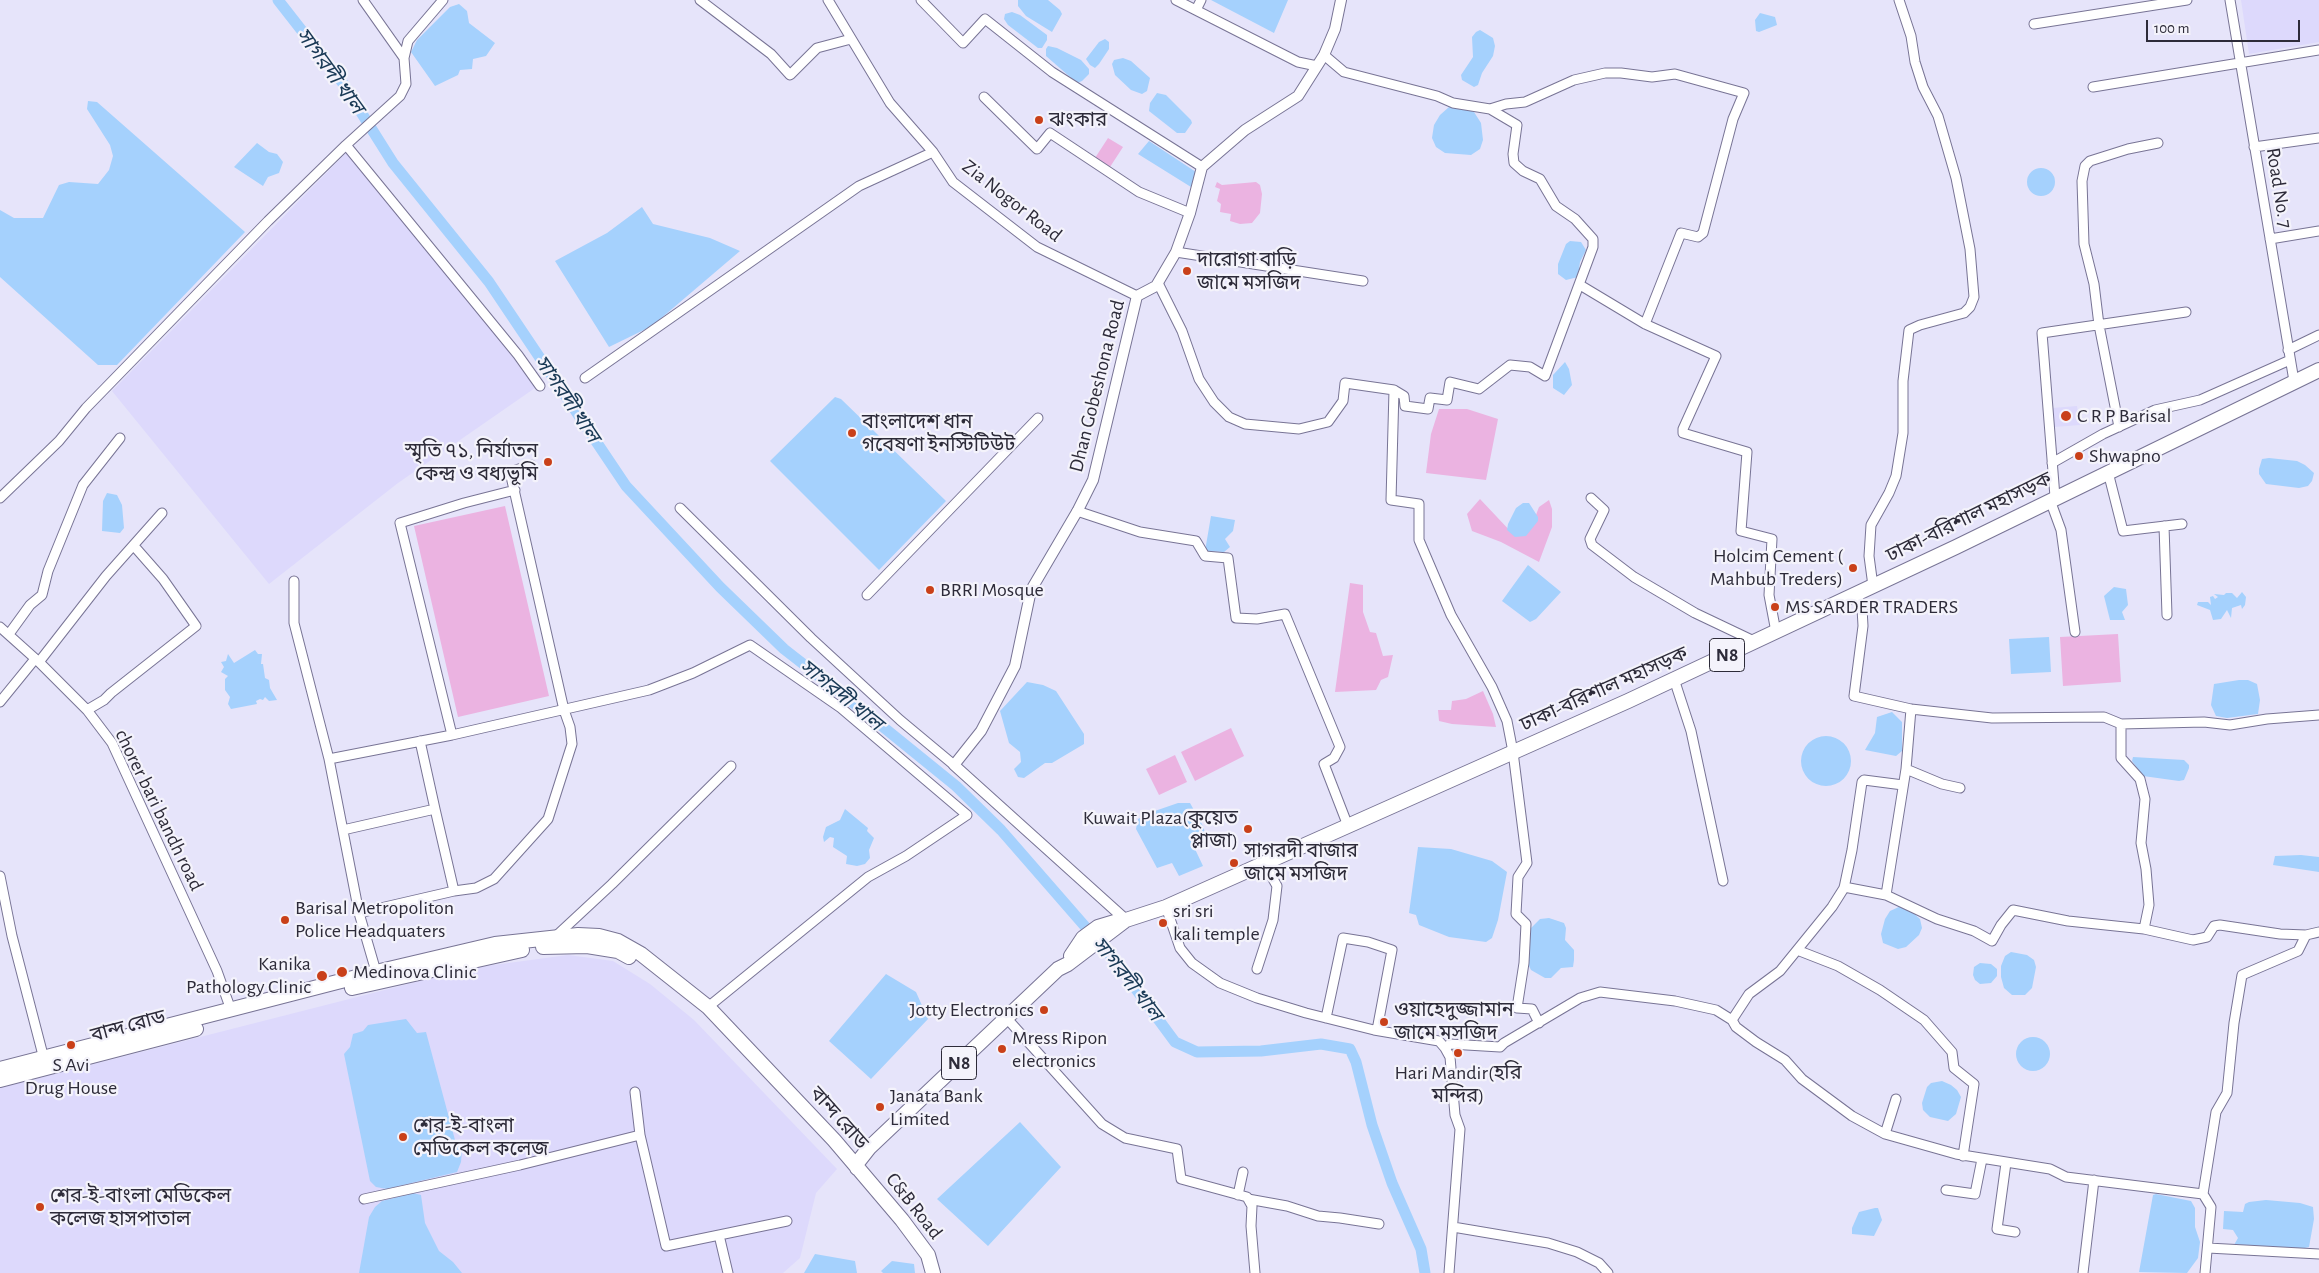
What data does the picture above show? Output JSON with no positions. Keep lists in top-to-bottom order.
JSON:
{
  "streets": {
    "highway": [
      "ঢাকা-বরিশাল মহাসড়ক",
      "N8",
      "বান্দ রোড",
      "C&B Road"
    ],
    "street": [
      "Road No. 7",
      "Zia Nogor Road",
      "Dhan Gobeshona Road",
      "chorer bari bandh road"
    ]
  },
  "crossings": [
    ["Road No. 7", "ঢাকা-বরিশাল মহাসড়ক"],
    ["Zia Nogor Road", "Dhan Gobeshona Road"],
    ["ঢাকা-বরিশাল মহাসড়ক", "N8"],
    ["N8", "বান্দ রোড"],
    ["N8", "C&B Road"],
    ["chorer bari bandh road", "বান্দ রোড"],
    ["বান্দ রোড", "C&B Road"]
  ],
  "water": ["সাগরদী খাল"],
  "places": [
    "ঝংকার",
    "দারোগা বাড়ি জামে মসজিদ",
    "C R P Barisal",
    "বাংলাদেশ ধান গবেষণা ইনস্টিটিউট",
    "Shwapno",
    "স্মৃতি ৭১, নির্যাতন কেন্দ্র ও বধ্যভূমি",
    "Holcim Cement ( Mahbub Treders)",
    "BRRI Mosque",
    "MS SARDER TRADERS",
    "Kuwait Plaza(কুয়েত প্লাজা)",
    "সাগরদী বাজার জামে মসজিদ",
    "Barisal Metropoliton Police Headquaters",
    "sri sri kali temple",
    "Medinova Clinic",
    "Kanika Pathology Clinic",
    "Jotty Electronics",
    "ওয়াহেদুজ্জামান জামে মসজিদ",
    "S Avi Drug House",
    "Mress Ripon electronics",
    "Hari Mandir(হরি মন্দির)",
    "Janata Bank Limited",
    "শের-ই-বাংলা মেডিকেল কলেজ",
    "শের-ই-বাংলা মেডিকেল কলেজ হাসপাতাল"
  ],
  "scale_bar": "100 m"
}
